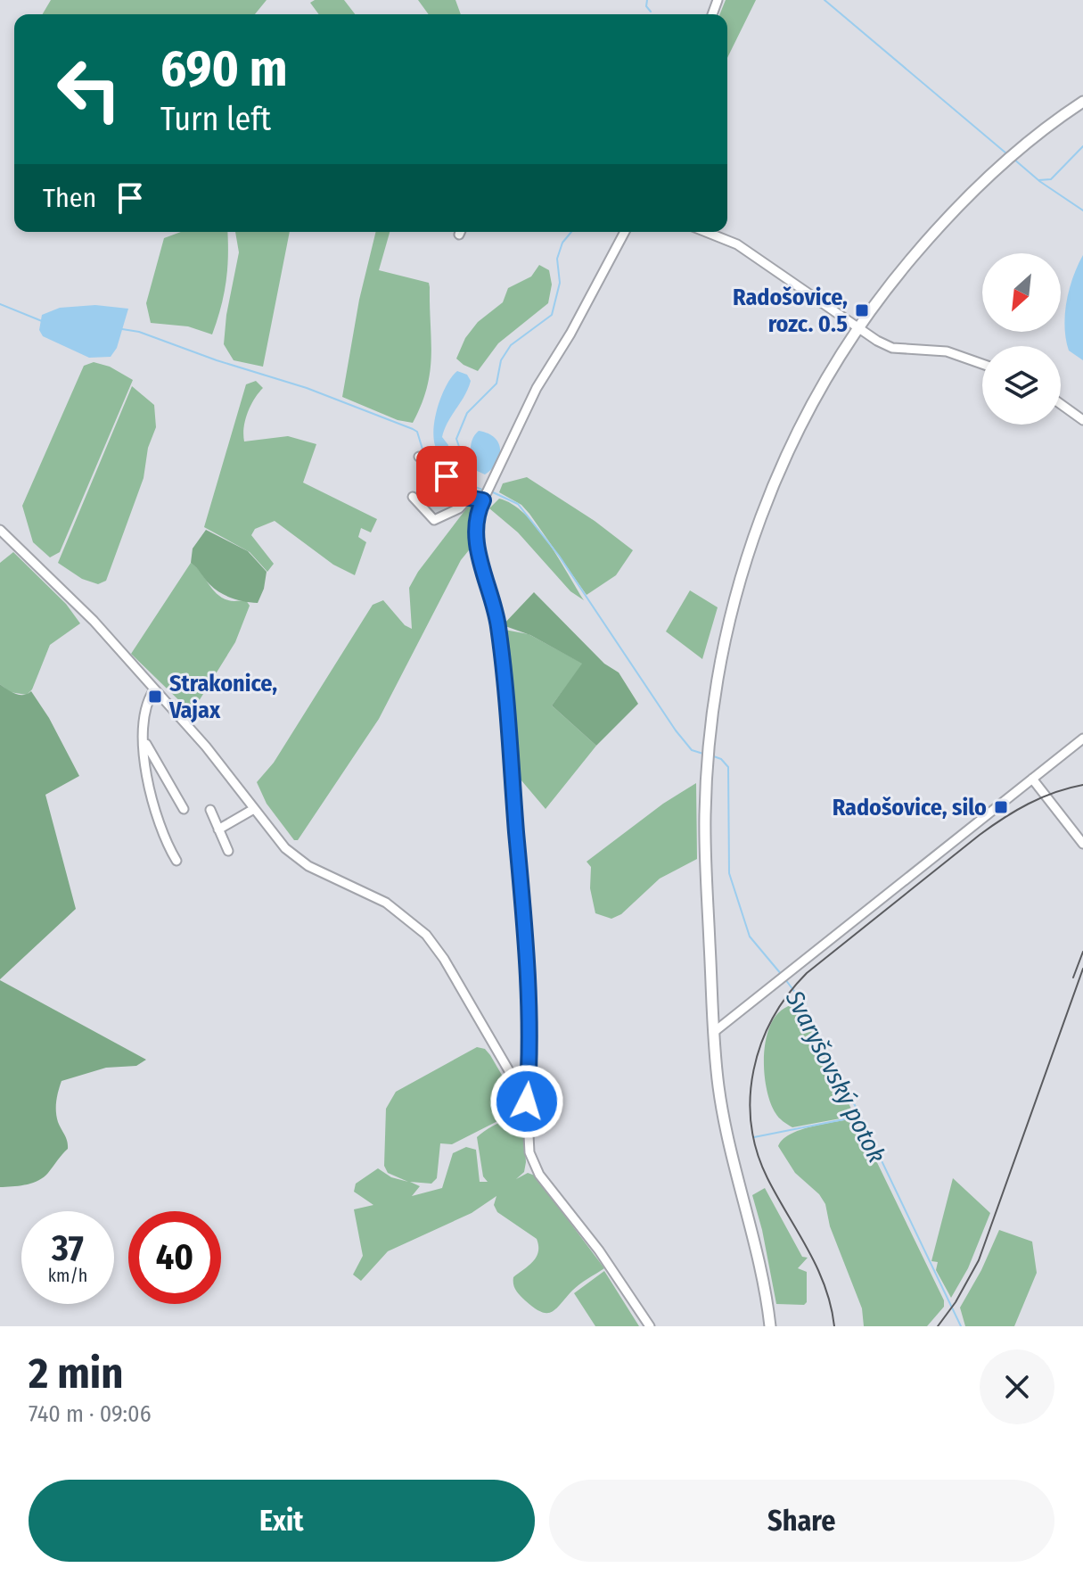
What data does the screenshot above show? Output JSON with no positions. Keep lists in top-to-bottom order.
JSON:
{
  "water": ["Svaryšovský potok"],
  "places": {
    "transit": ["Radošovice, rozc. 0.5", "Strakonice, Vajax", "Radošovice, silo"]
  },
  "north": "bottom left",
  "page": {
    "turn": ["690 m", "Turn left"],
    "then": "Then",
    "speed": "37 km/h",
    "limit": "40",
    "heading": ["2 min", "740 m · 09:06"],
    "buttons": ["Exit", "Share"]
  }
}
